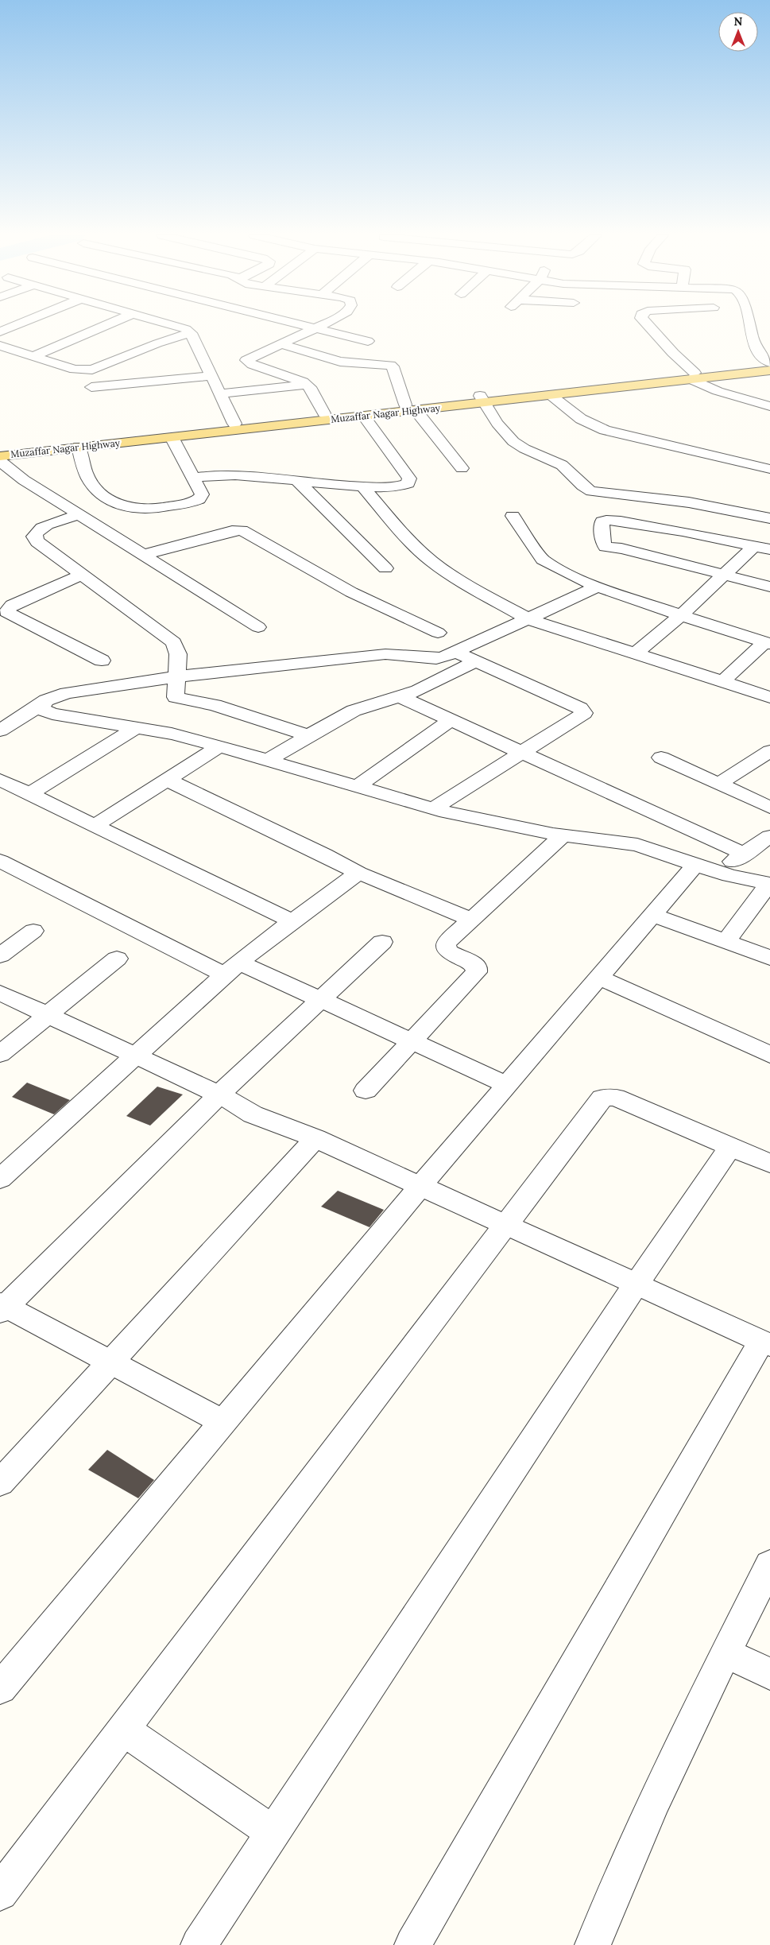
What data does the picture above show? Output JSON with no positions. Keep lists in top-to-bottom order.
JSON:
{
  "streets": {
    "main road": ["Muzaffar Nagar Highway"]
  },
  "north": "top"
}
